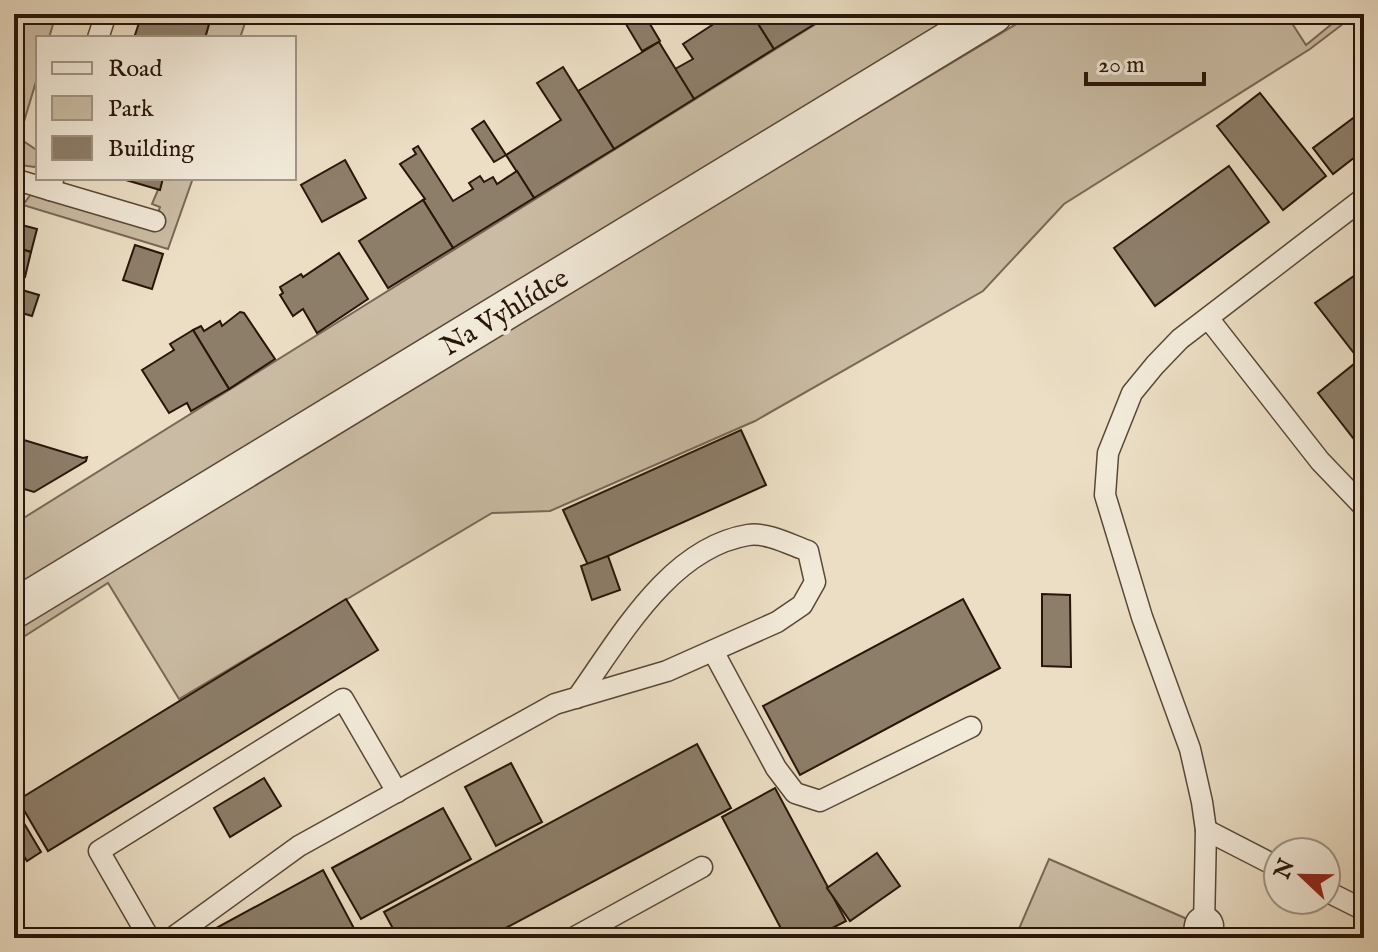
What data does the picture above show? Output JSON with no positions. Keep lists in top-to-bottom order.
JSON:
{
  "streets": {
    "street": ["Na Vyhlídce"]
  },
  "legend": ["Road", "Park", "Building"],
  "scale_bar": "20 m",
  "north": "left"
}
